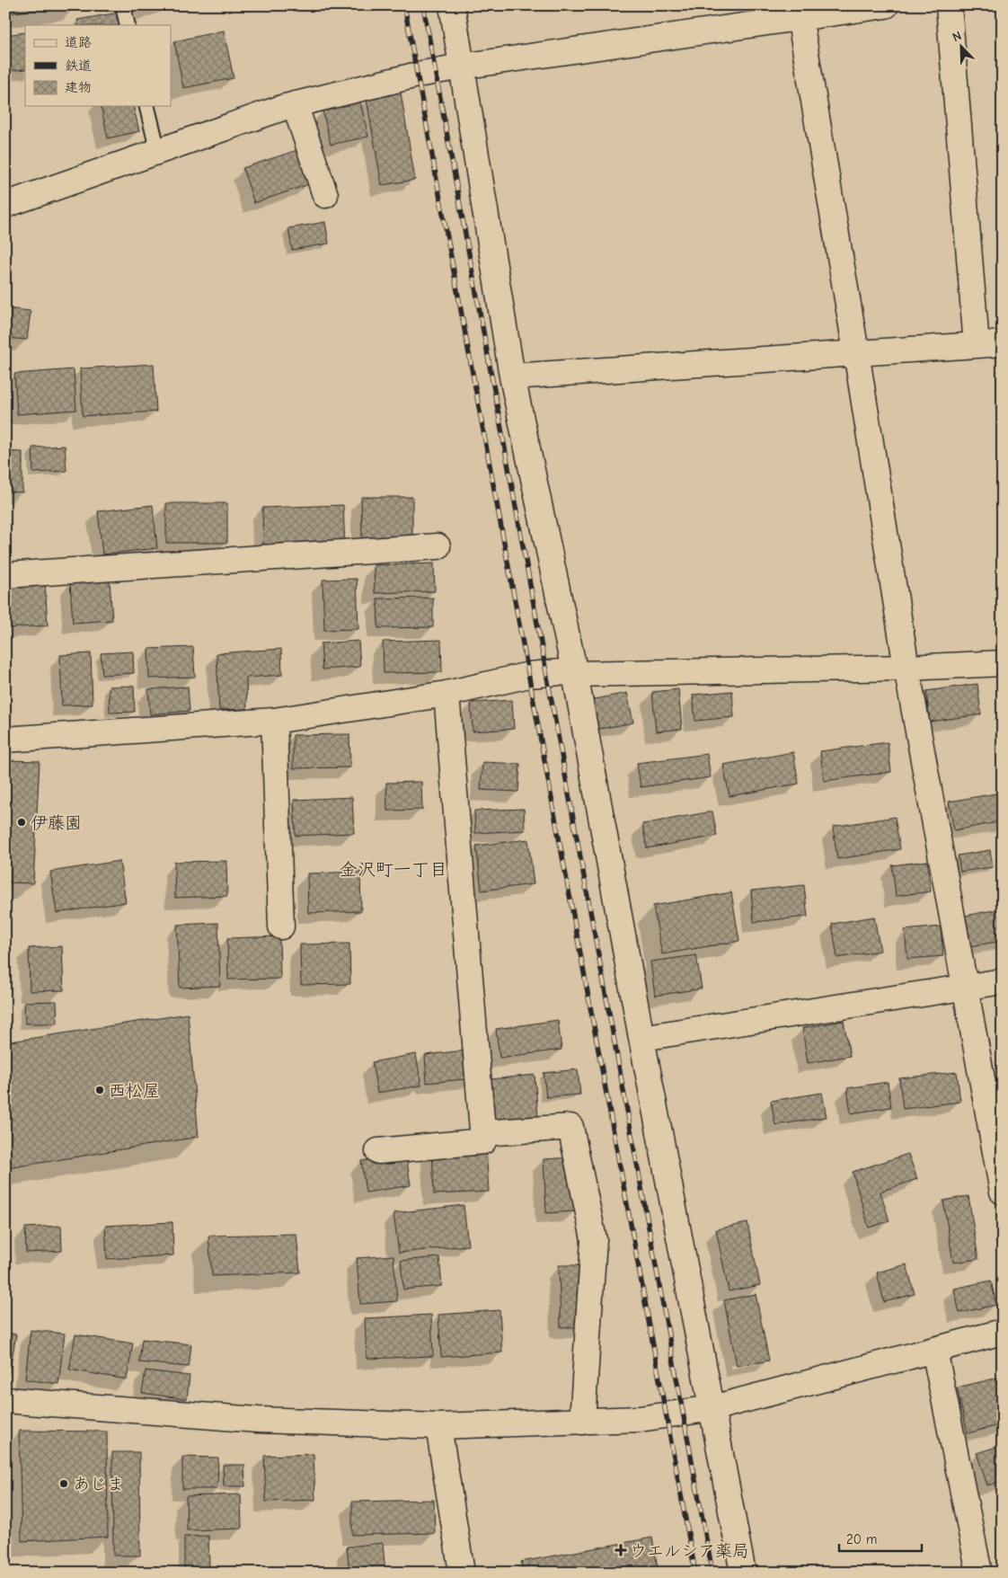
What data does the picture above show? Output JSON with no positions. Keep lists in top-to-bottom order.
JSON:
{
  "districts": ["金沢町一丁目"],
  "places": {
    "other": ["伊藤園", "西松屋", "あじま"],
    "health": ["ウエルシア薬局"]
  },
  "legend": ["道路", "鉄道", "建物"],
  "scale_bar": "20 m",
  "north": "top left"
}
